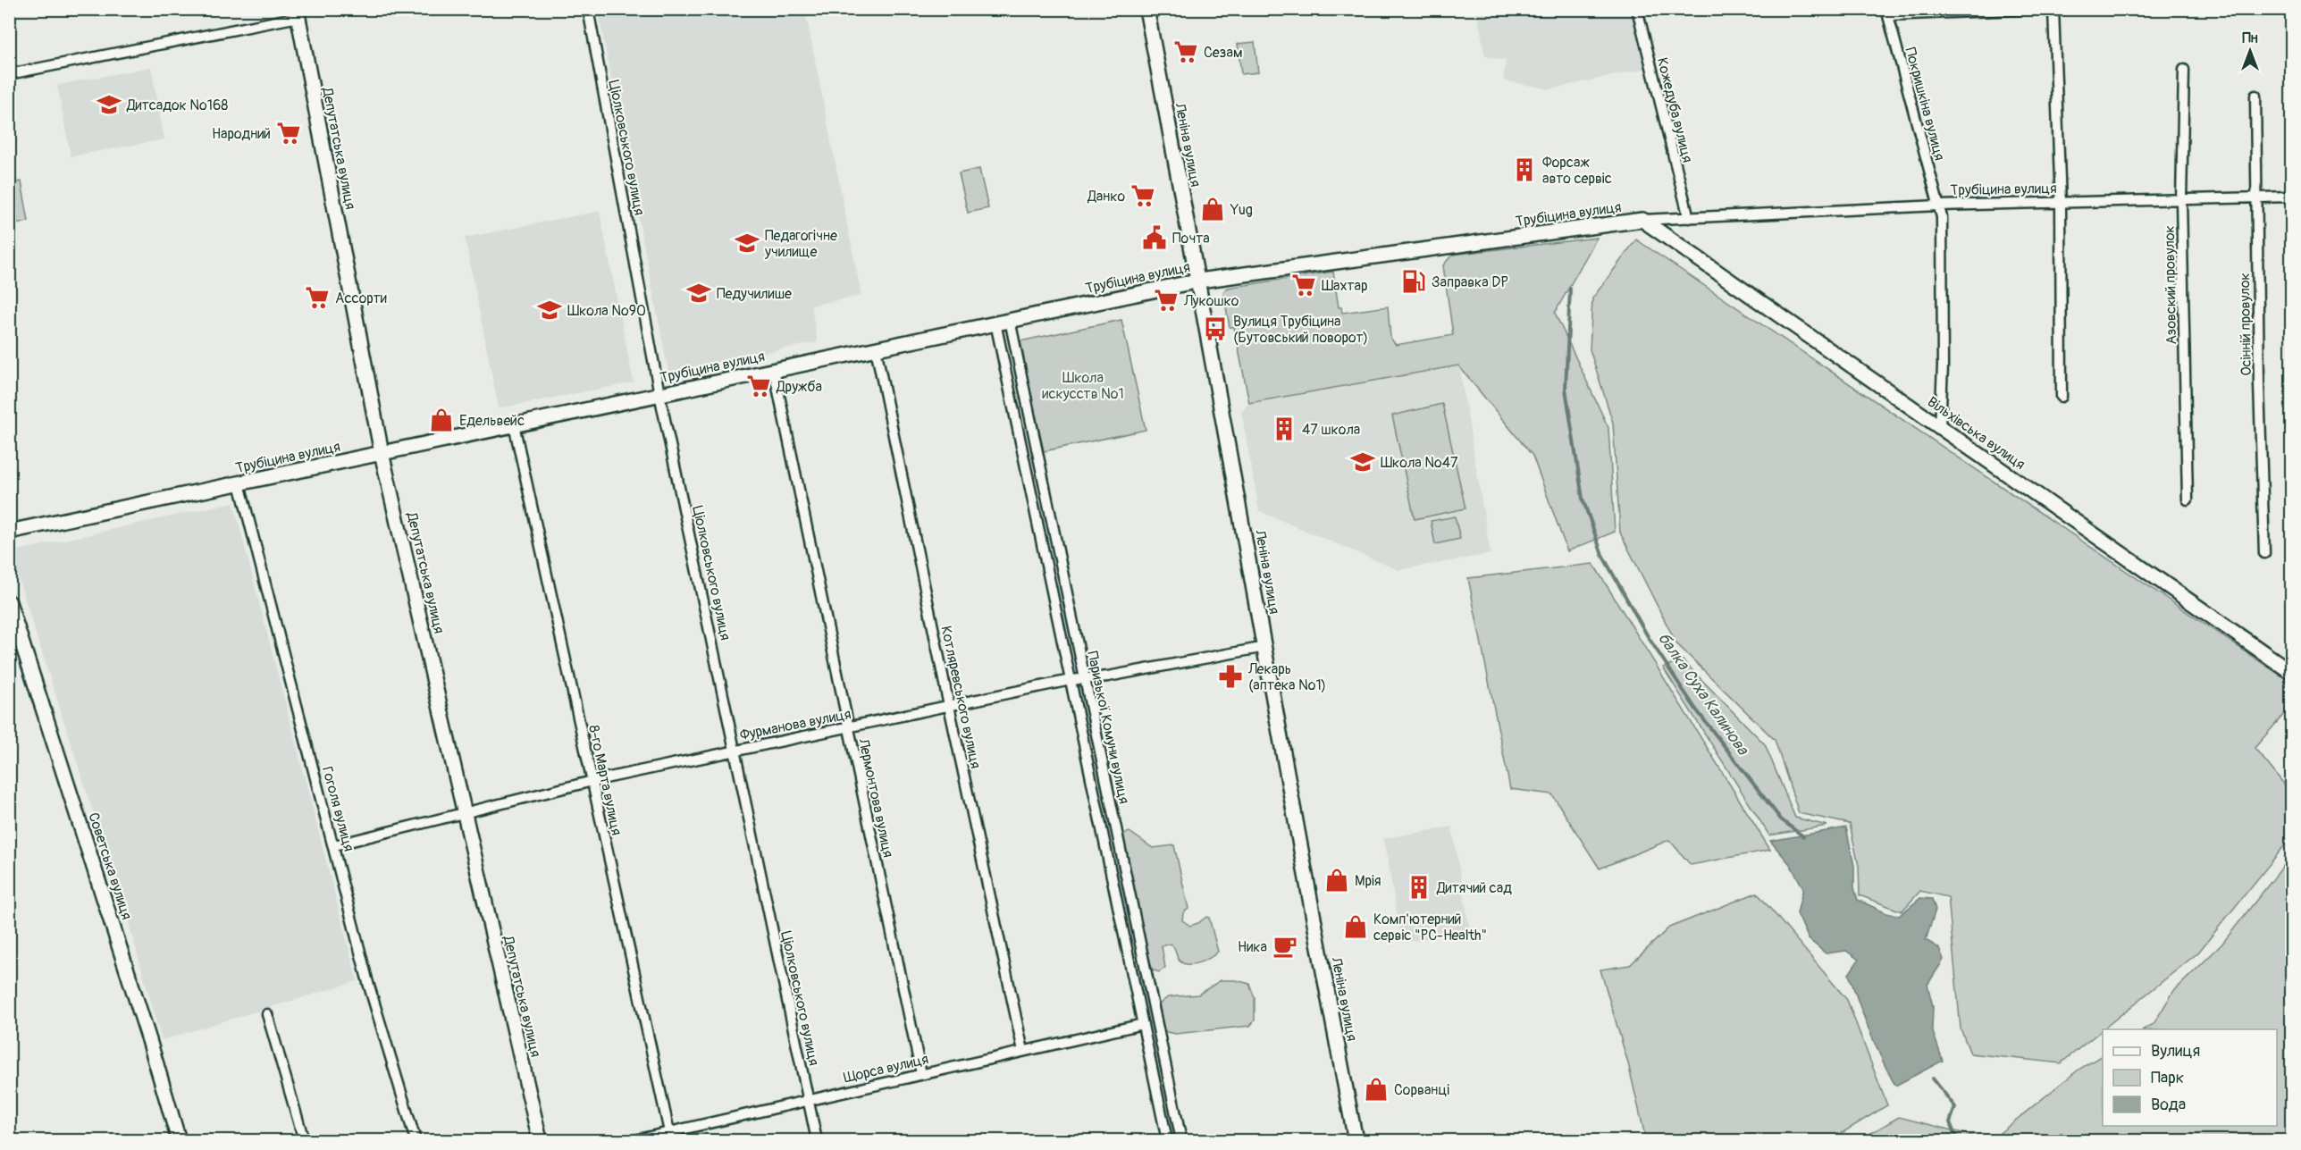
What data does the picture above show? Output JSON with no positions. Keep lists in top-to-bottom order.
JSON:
{
  "streets": {
    "street": [
      "Покришкіна вулиця",
      "Кожедуба вулиця",
      "Леніна вулиця",
      "Ціолковського вулиця",
      "Депутатська вулиця",
      "Трубіцина вулиця",
      "Азовский провулок",
      "Осінній провулок",
      "Вільхівська вулиця",
      "Котляревського вулиця",
      "Фурманова вулиця",
      "Паризької Комуни вулиця",
      "8-го Марта вулиця",
      "Лермонтова вулиця",
      "Гоголя вулиця",
      "Советська вулиця",
      "Щорса вулиця"
    ]
  },
  "crossings": [
    ["Покришкіна вулиця", "Трубіцина вулиця"],
    ["Покришкіна вулиця", "Вільхівська вулиця"],
    ["Кожедуба вулиця", "Трубіцина вулиця"],
    ["Леніна вулиця", "Трубіцина вулиця"],
    ["Леніна вулиця", "Фурманова вулиця"],
    ["Ціолковського вулиця", "Трубіцина вулиця"],
    ["Ціолковського вулиця", "Фурманова вулиця"],
    ["Ціолковського вулиця", "Щорса вулиця"],
    ["Депутатська вулиця", "Трубіцина вулиця"],
    ["Депутатська вулиця", "Фурманова вулиця"],
    ["Трубіцина вулиця", "Азовский провулок"],
    ["Трубіцина вулиця", "Осінній провулок"],
    ["Трубіцина вулиця", "Вільхівська вулиця"],
    ["Трубіцина вулиця", "Котляревського вулиця"],
    ["Трубіцина вулиця", "Паризької Комуни вулиця"],
    ["Трубіцина вулиця", "8-го Марта вулиця"],
    ["Трубіцина вулиця", "Лермонтова вулиця"],
    ["Трубіцина вулиця", "Гоголя вулиця"],
    ["Котляревського вулиця", "Фурманова вулиця"],
    ["Котляревського вулиця", "Щорса вулиця"],
    ["Фурманова вулиця", "Паризької Комуни вулиця"],
    ["Фурманова вулиця", "8-го Марта вулиця"],
    ["Фурманова вулиця", "Лермонтова вулиця"],
    ["Фурманова вулиця", "Гоголя вулиця"],
    ["Паризької Комуни вулиця", "Щорса вулиця"],
    ["8-го Марта вулиця", "Щорса вулиця"],
    ["Лермонтова вулиця", "Щорса вулиця"]
  ],
  "water": ["балка Суха Калинова"],
  "parks": ["Школа искусств №1"],
  "places": {
    "supermarket": [
      "Сезам",
      "Народний",
      "Данко",
      "Шахтар",
      "Ассорти",
      "Лукошко",
      "Дружба"
    ],
    "school or university": [
      "Дитсадок №168",
      "Педагогічне училище",
      "Педучилише",
      "Школа №90",
      "Школа №47"
    ],
    "building": ["Форсаж авто сервіс", "47 школа", "Дитячий сад"],
    "shop": [
      "Yug",
      "Едельвейс",
      "Мрія",
      "Комп'ютерний сервіс \"PC-Health\"",
      "Сорванці"
    ],
    "public building": ["Почта"],
    "fuel station": ["Заправка DP"],
    "bus stop": ["Вулиця Трубіцина (Бутовський поворот)"],
    "pharmacy": ["Лекарь (аптека №1)"],
    "cafe": ["Ника"]
  },
  "legend": ["Вулиця", "Парк", "Вода"],
  "north": "top"
}
